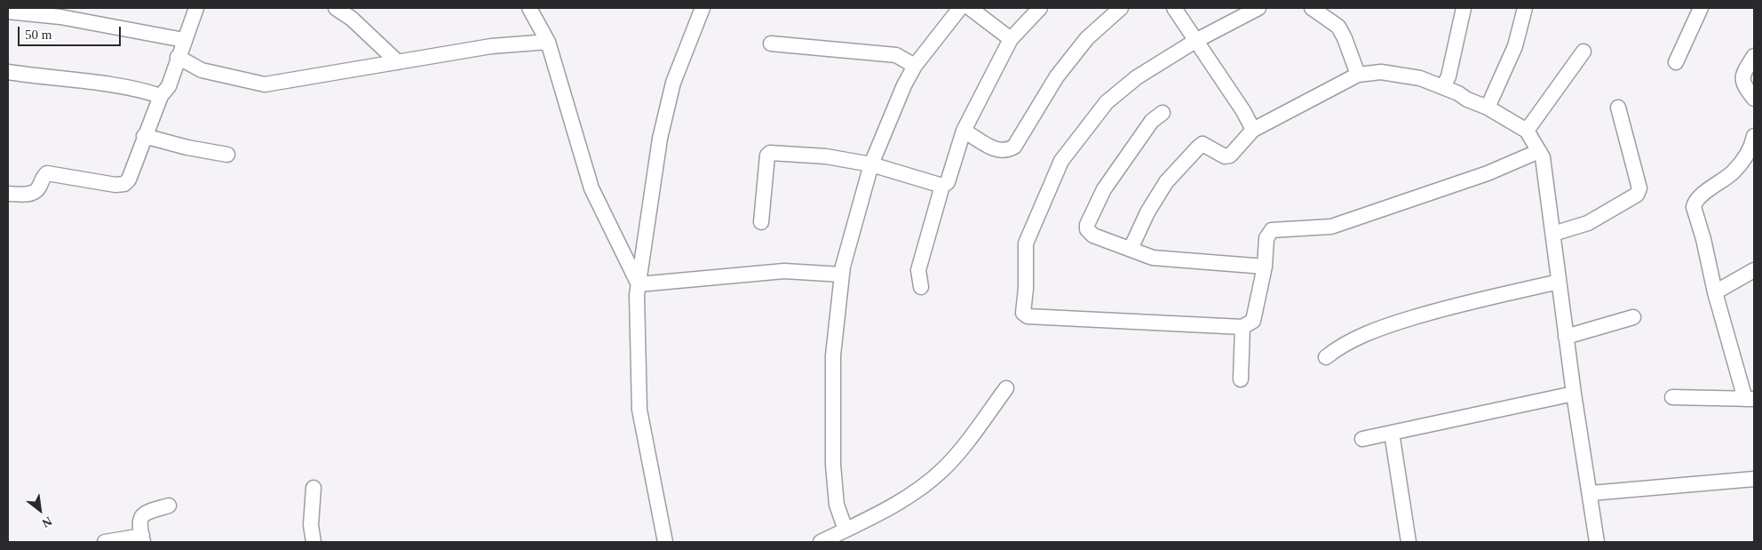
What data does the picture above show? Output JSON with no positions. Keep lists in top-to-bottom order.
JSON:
{
  "scale_bar": "50 m",
  "north": "bottom right"
}
